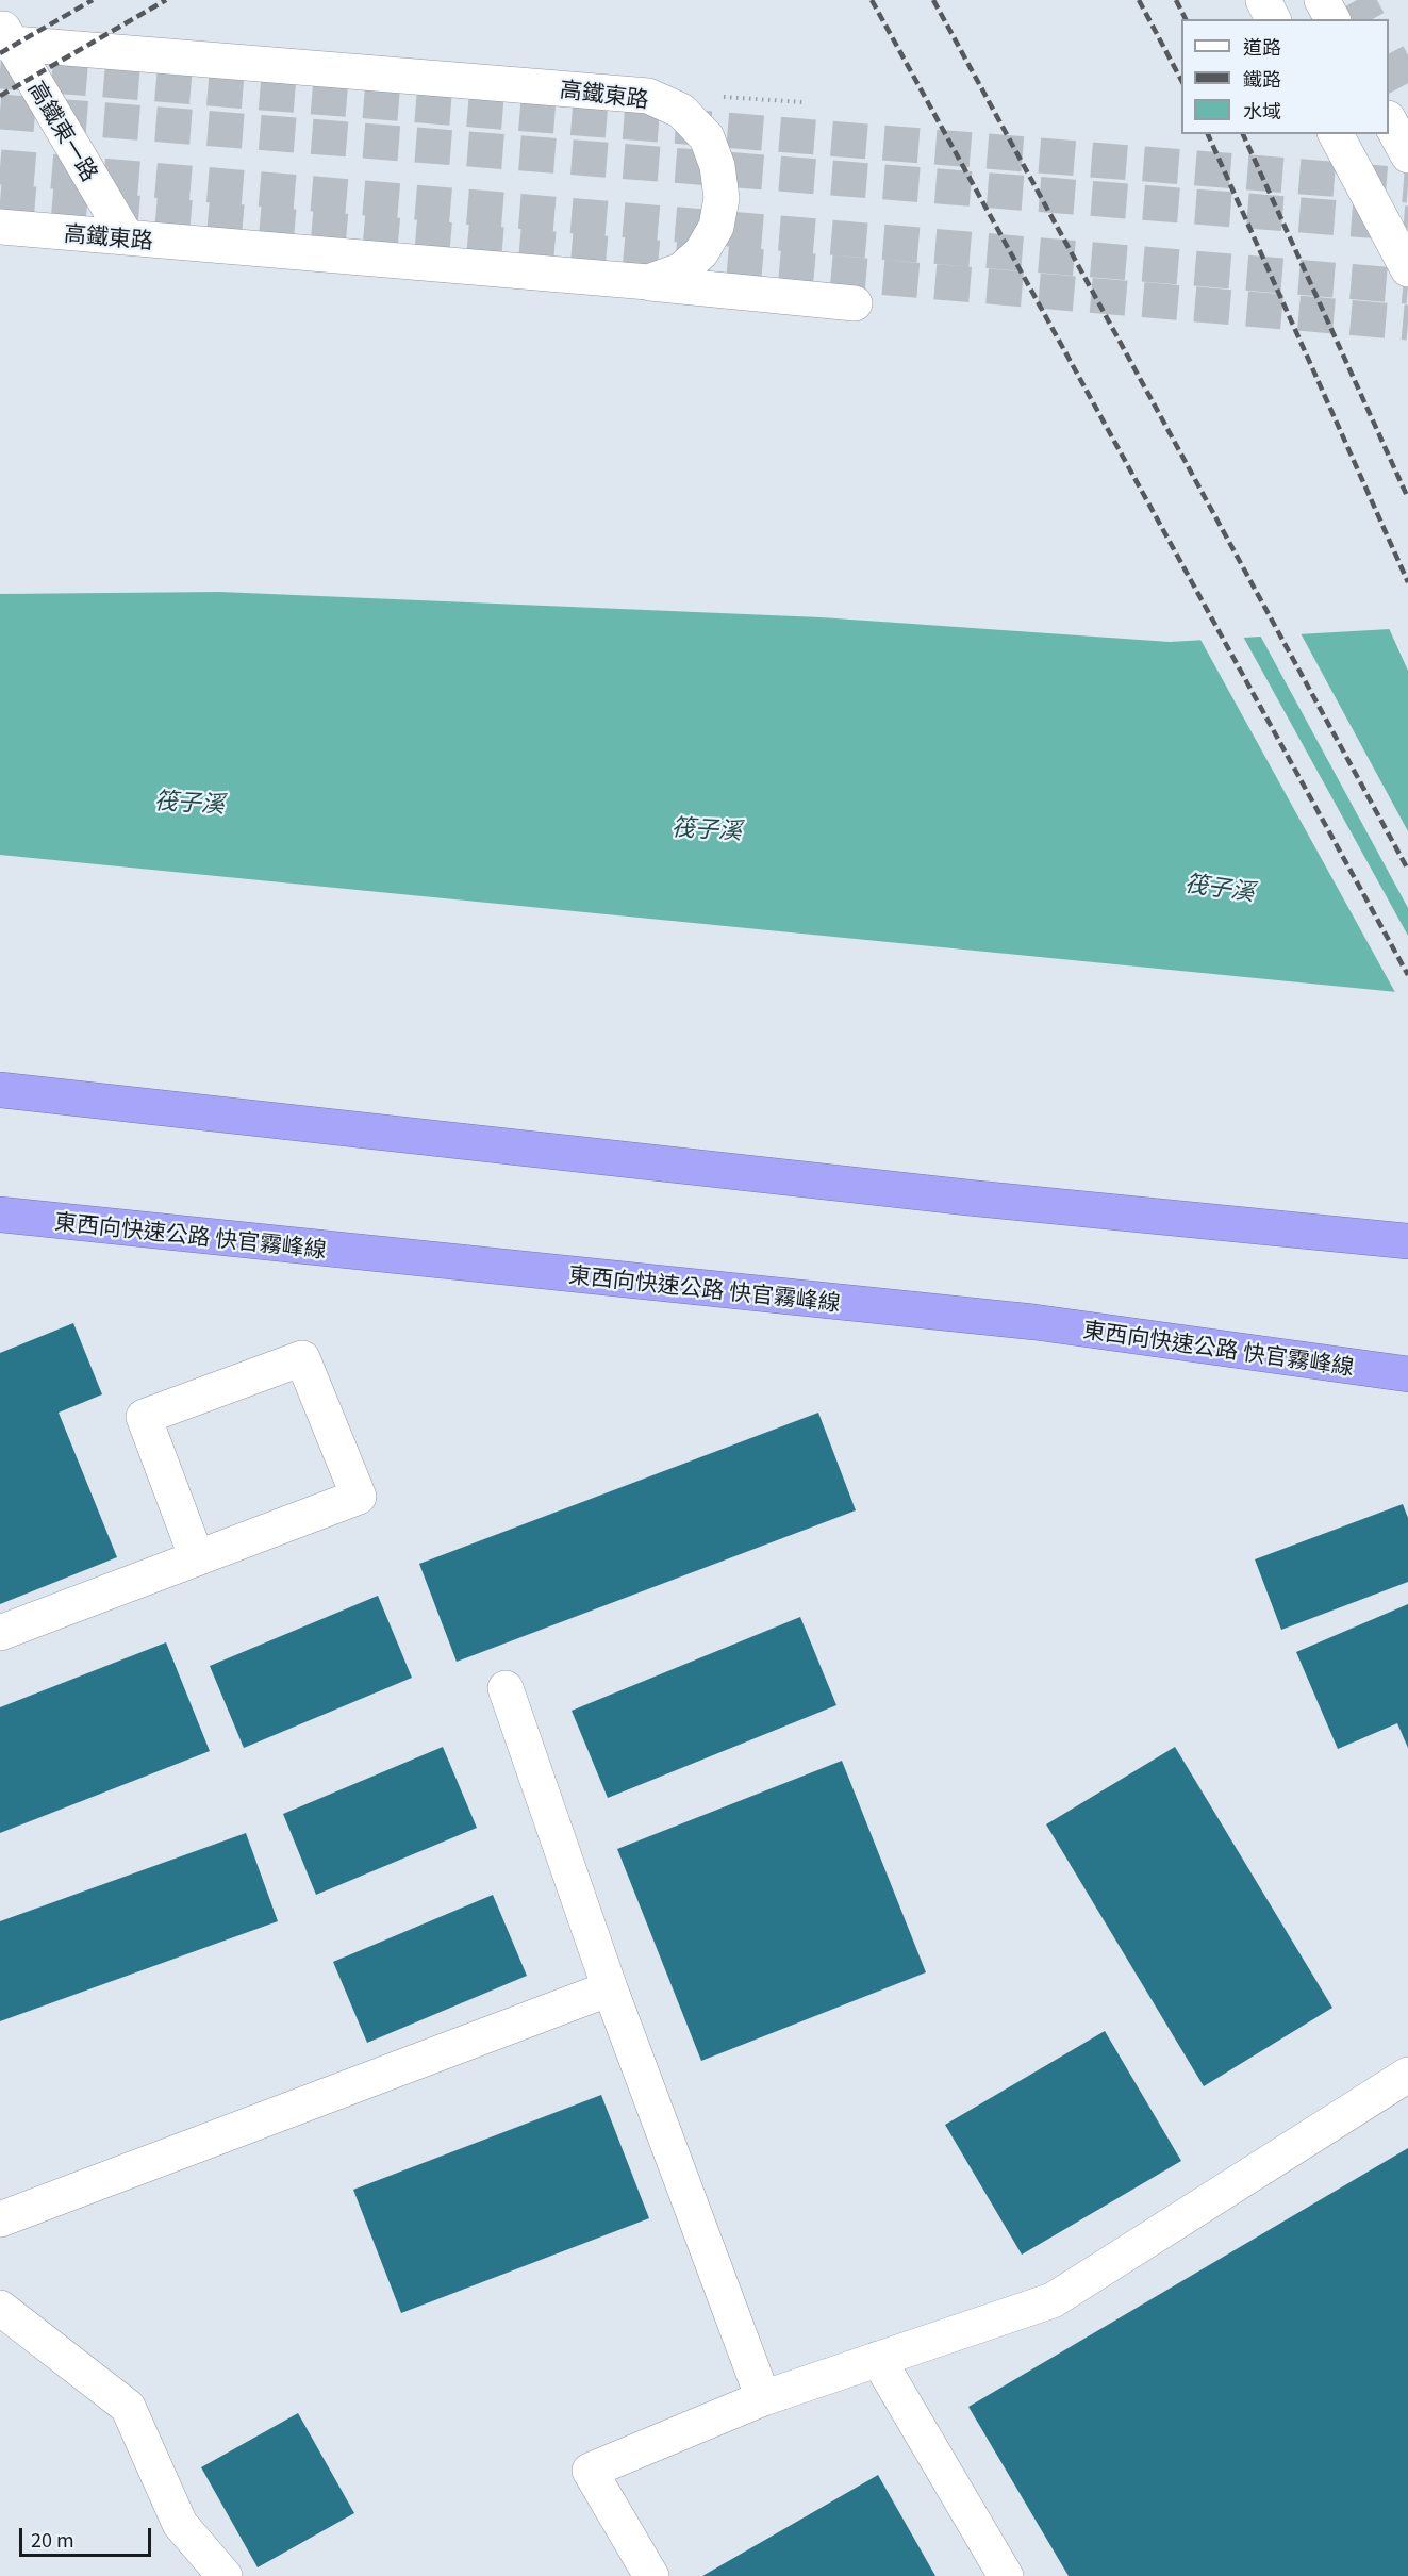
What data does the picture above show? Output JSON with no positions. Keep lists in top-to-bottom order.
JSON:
{
  "streets": {
    "highway": ["東西向快速公路 快官霧峰線"],
    "street": ["高鐵東路", "高鐵東一路"]
  },
  "crossings": [
    ["高鐵東路", "高鐵東一路"]
  ],
  "water": ["筏子溪"],
  "legend": ["道路", "鐵路", "水域"],
  "scale_bar": "20 m"
}
